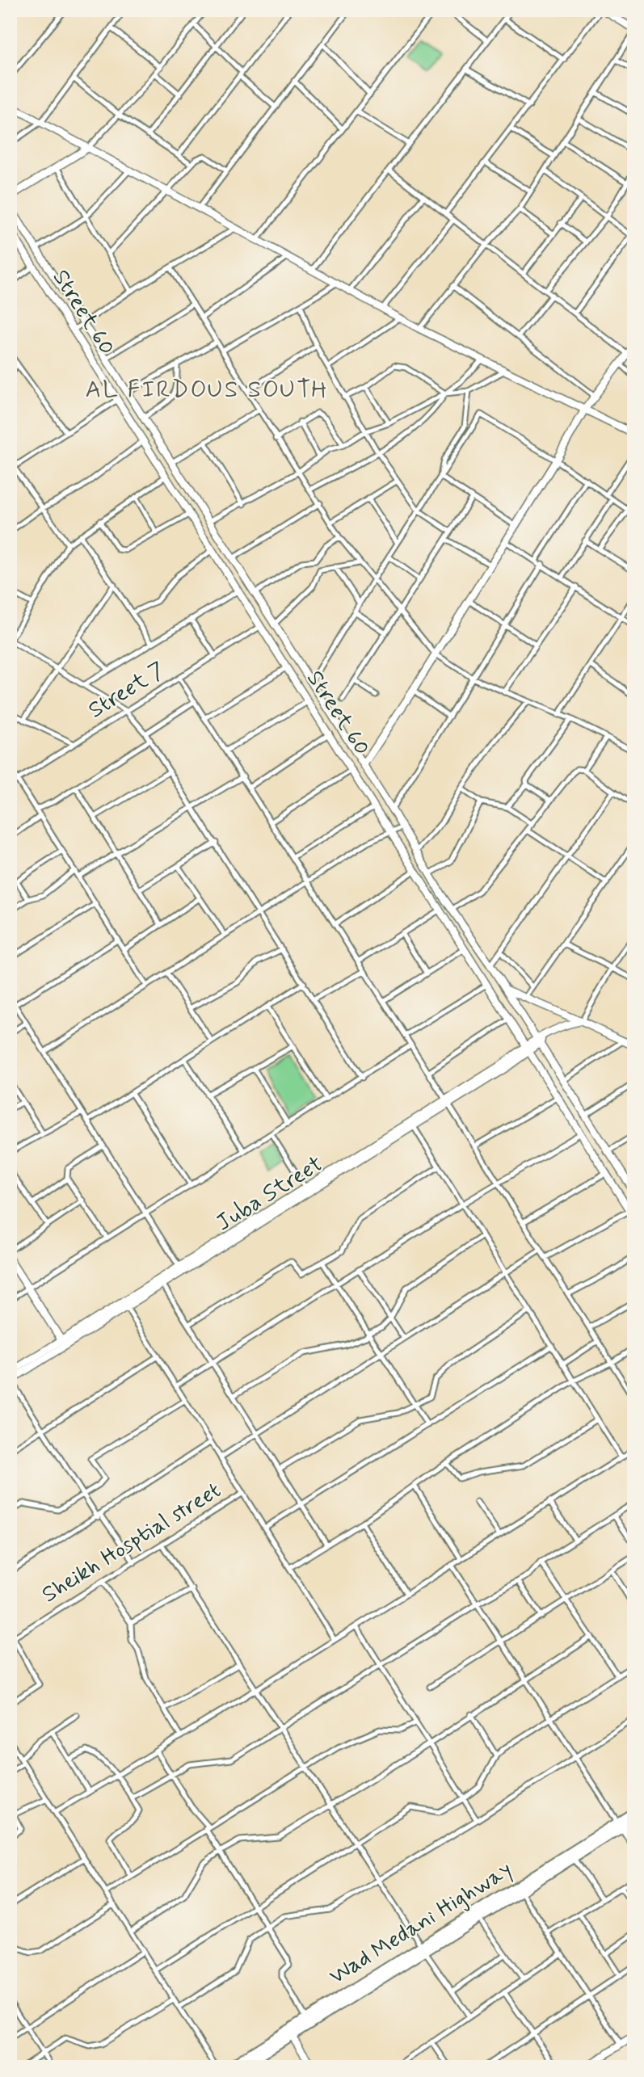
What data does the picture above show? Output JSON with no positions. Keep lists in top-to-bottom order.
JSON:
{
  "streets": {
    "highway": ["Wad Medani Highway"],
    "street": [
      "Street 60",
      "Street 7",
      "Juba Street",
      "Sheikh Hosptial street"
    ]
  },
  "crossings": [
    ["Street 60", "Street 7"],
    ["Street 60", "Juba Street"]
  ],
  "districts": ["AL FIRDOUS SOUTH"]
}
